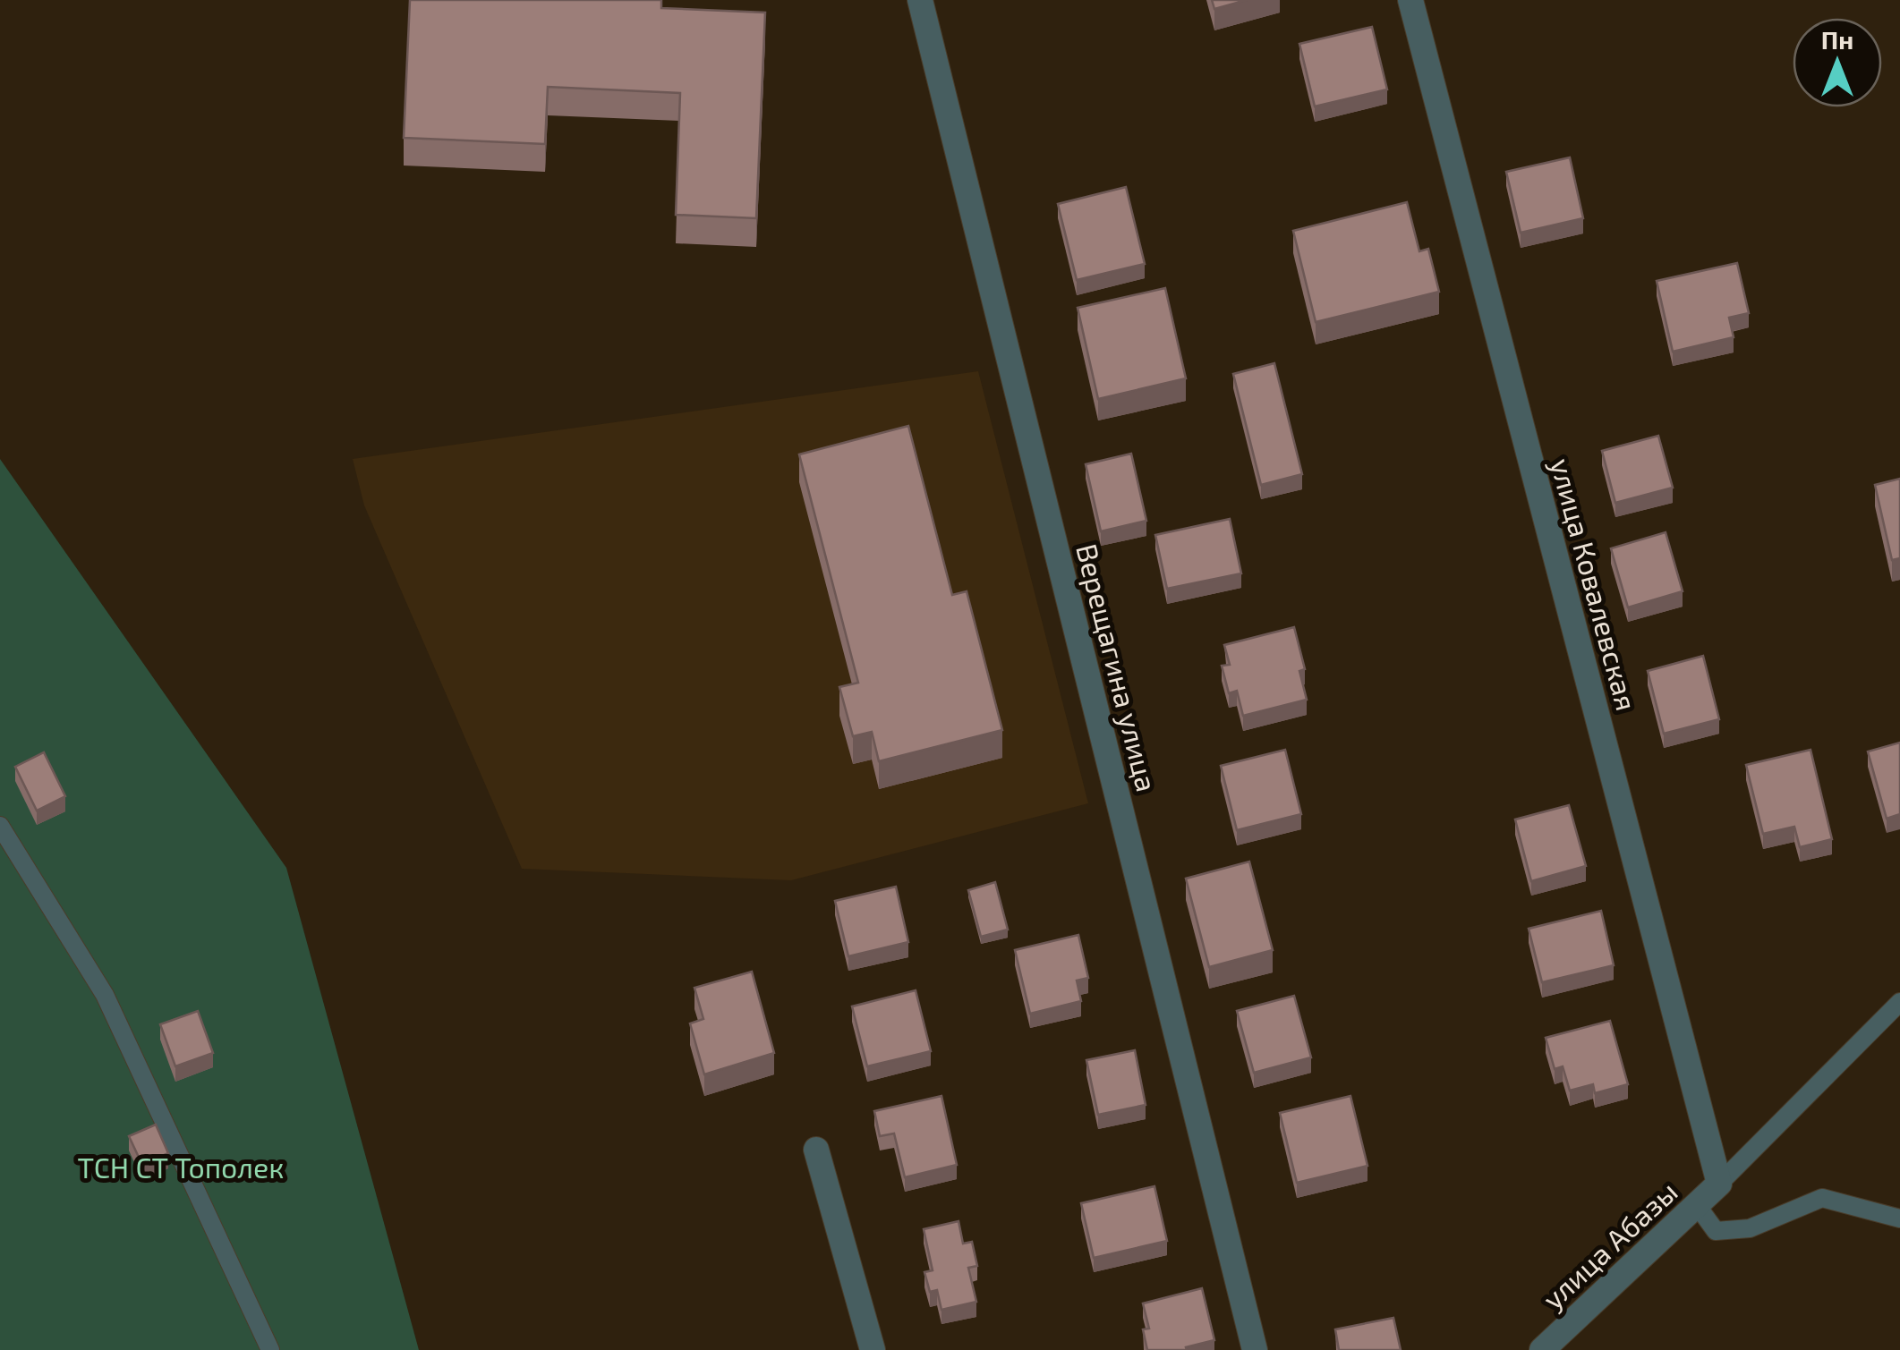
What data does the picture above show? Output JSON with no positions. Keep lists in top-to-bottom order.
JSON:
{
  "streets": {
    "street": ["улица Ковалевская", "Верещагина улица", "улица Абазы"]
  },
  "crossings": [
    ["улица Ковалевская", "улица Абазы"]
  ],
  "parks": ["ТСН СТ Тополек"],
  "north": "top"
}
